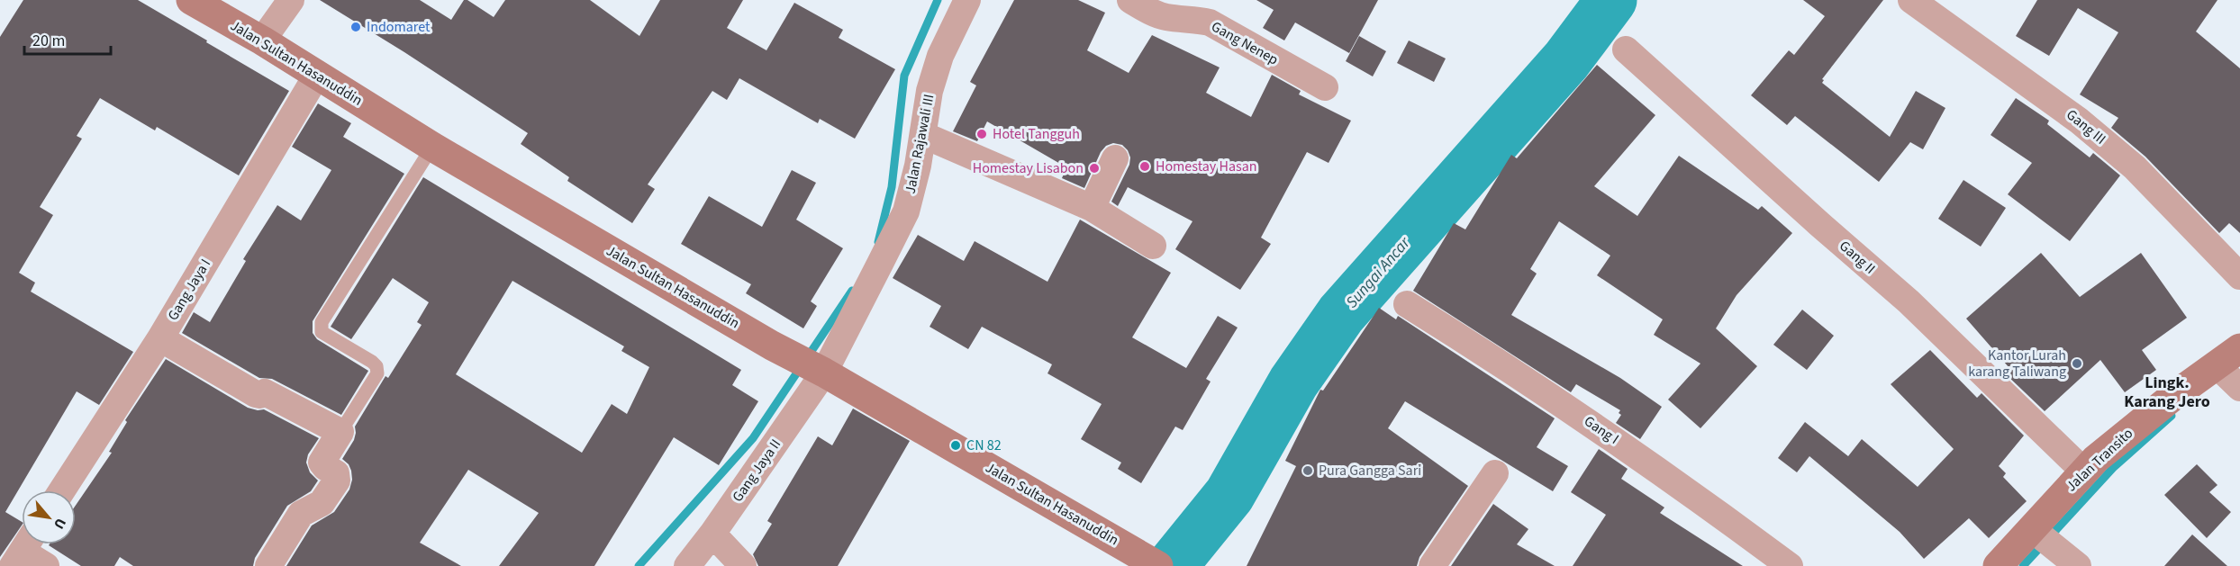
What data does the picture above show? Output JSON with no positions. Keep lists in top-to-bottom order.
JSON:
{
  "streets": {
    "main road": ["Jalan Sultan Hasanuddin", "Jalan Transito"],
    "street": [
      "Gang Nenep",
      "Gang III",
      "Jalan Rajawali III",
      "Gang II",
      "Gang Jaya I",
      "Gang I",
      "Gang Jaya II"
    ]
  },
  "crossings": [
    ["Jalan Sultan Hasanuddin", "Jalan Rajawali III"],
    ["Jalan Sultan Hasanuddin", "Gang Jaya I"],
    ["Jalan Sultan Hasanuddin", "Gang Jaya II"],
    ["Jalan Rajawali III", "Gang Jaya II"],
    ["Gang II", "Jalan Transito"]
  ],
  "districts": ["Lingk. Karang Jero"],
  "water": ["Sungai Ancar"],
  "places": [
    "Indomaret",
    "Hotel Tangguh",
    "Homestay Hasan",
    "Homestay Lisabon",
    "Kantor Lurah karang Taliwang",
    "CN 82",
    "Pura Gangga Sari"
  ],
  "scale_bar": "20 m",
  "north": "bottom right"
}
